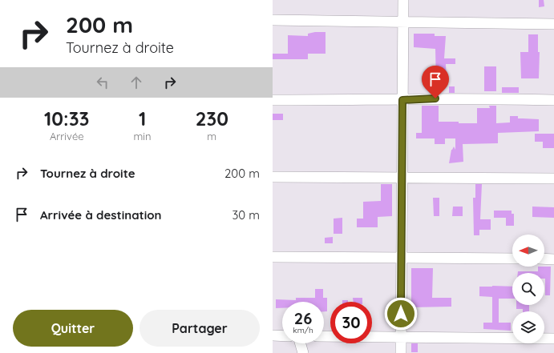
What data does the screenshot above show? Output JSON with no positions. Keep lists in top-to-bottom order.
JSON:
{
  "north": "left",
  "page": {
    "turn": ["200 m", "Tournez à droite"],
    "eta": [
      "10:33",
      "Arrivée",
      "1",
      "min",
      "230",
      "m"
    ],
    "list": [
      {
        "name": "Tournez à droite",
        "value": "200 m"
      },
      {
        "name": "Arrivée à destination",
        "value": "30 m"
      }
    ],
    "speed": "26 km/h",
    "limit": "30",
    "buttons": ["Quitter", "Partager"]
  }
}
